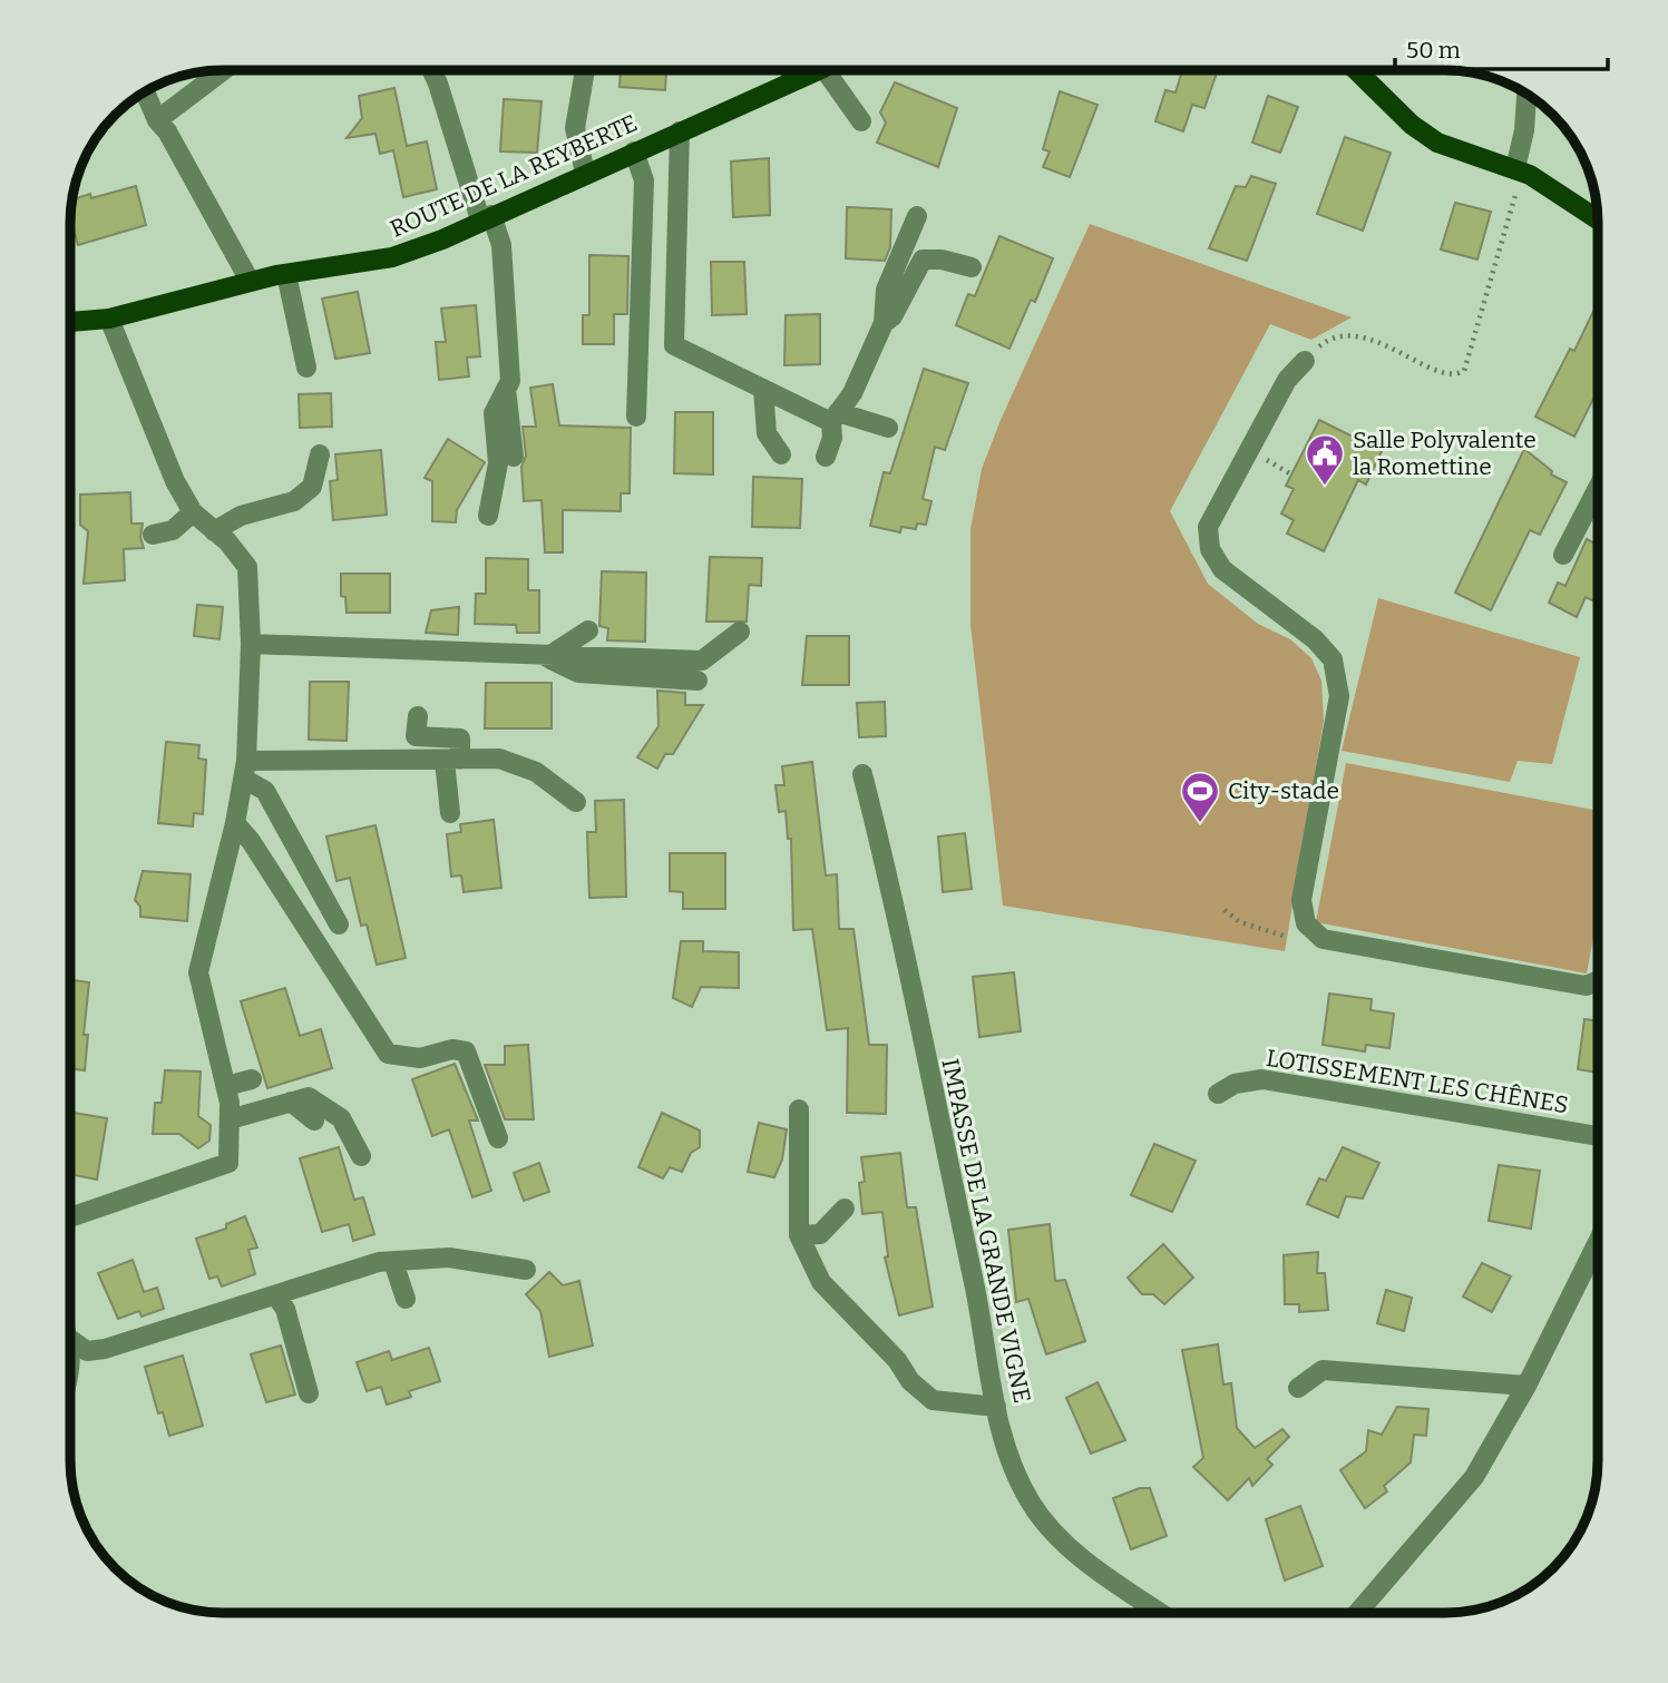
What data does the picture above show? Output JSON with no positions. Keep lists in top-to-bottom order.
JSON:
{
  "streets": {
    "main road": ["ROUTE DE LA REYBERTE"],
    "street": ["LOTISSEMENT LES CHÊNES", "IMPASSE DE LA GRANDE VIGNE"]
  },
  "places": {
    "public building": ["Salle Polyvalente la Romettine"],
    "sports": ["City-stade"]
  },
  "scale_bar": "50 m"
}
